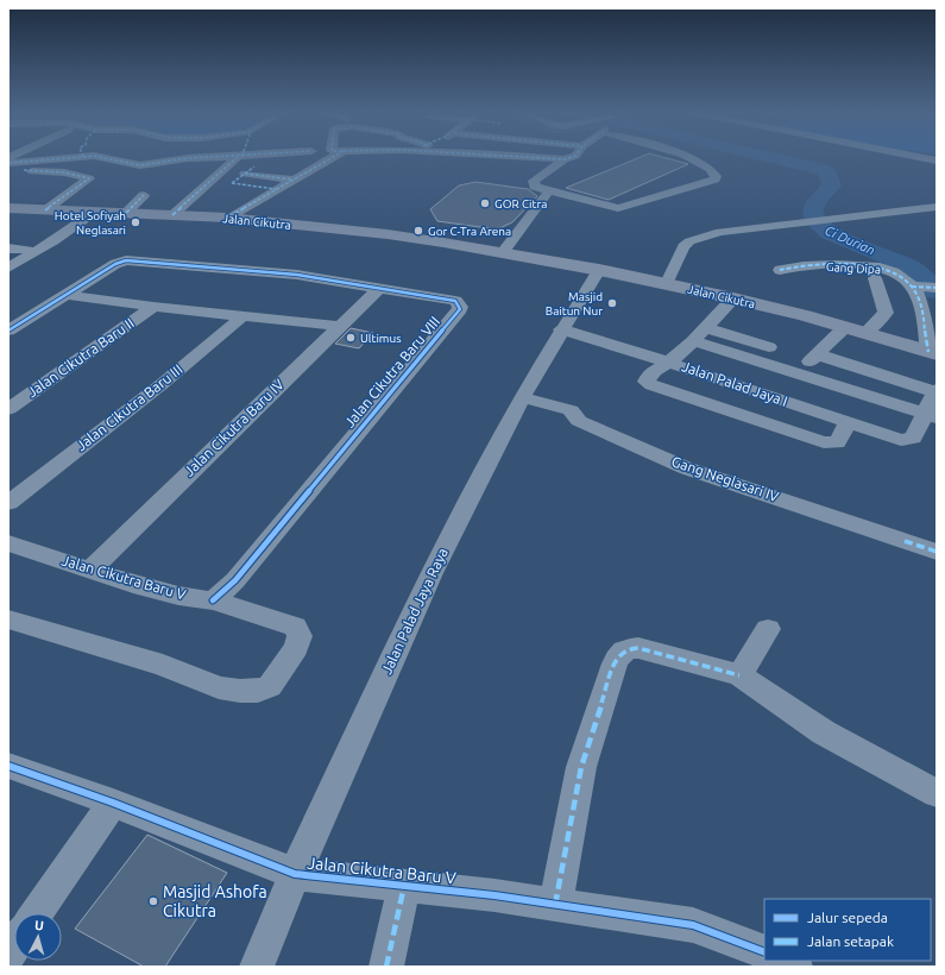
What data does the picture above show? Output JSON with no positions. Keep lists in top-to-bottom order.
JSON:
{
  "streets": {
    "main road": ["Jalan Cikutra"],
    "street": [
      "Gang Dipa",
      "Jalan Cikutra Baru II",
      "Jalan Cikutra Baru VIII",
      "Jalan Palad Jaya I",
      "Jalan Cikutra Baru III",
      "Jalan Cikutra Baru IV",
      "Gang Neglasari IV",
      "Jalan Cikutra Baru V",
      "Jalan Palad Jaya Raya"
    ]
  },
  "crossings": [
    ["Jalan Cikutra", "Jalan Palad Jaya Raya"],
    ["Jalan Cikutra Baru VIII", "Jalan Cikutra Baru IV"],
    ["Jalan Cikutra Baru VIII", "Jalan Cikutra Baru V"],
    ["Jalan Palad Jaya I", "Jalan Palad Jaya Raya"],
    ["Jalan Cikutra Baru IV", "Jalan Cikutra Baru V"],
    ["Gang Neglasari IV", "Jalan Palad Jaya Raya"],
    ["Jalan Cikutra Baru V", "Jalan Palad Jaya Raya"]
  ],
  "water": ["Ci Durian"],
  "places": [
    "GOR Citra",
    "Hotel Sofiyah Neglasari",
    "Gor C-Tra Arena",
    "Masjid Baitun Nur",
    "Ultimus",
    "Masjid Ashofa Cikutra"
  ],
  "legend": ["Jalur sepeda", "Jalan setapak"],
  "north": "top"
}
